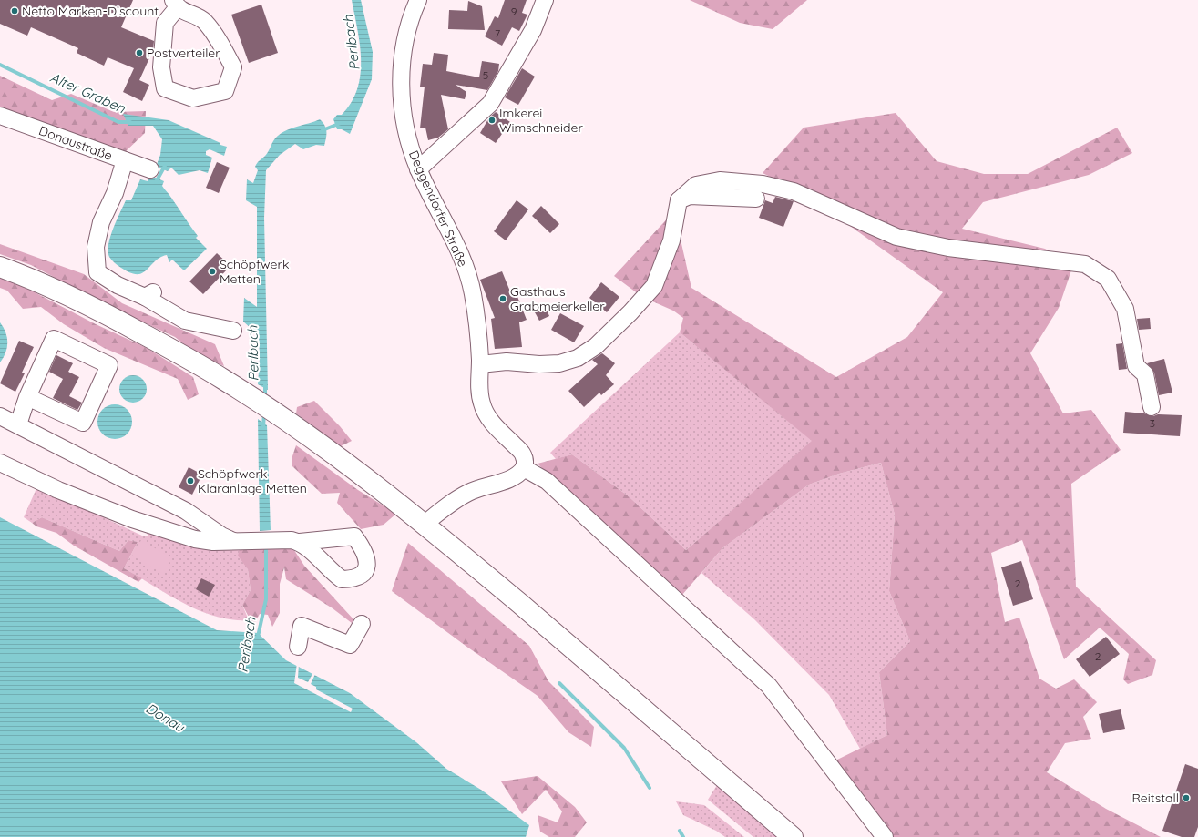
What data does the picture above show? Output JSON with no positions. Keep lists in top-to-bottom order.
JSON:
{
  "streets": {
    "street": ["Donaustraße", "Deggendorfer Straße"]
  },
  "water": ["Perlbach", "Alter Graben", "Donau"],
  "places": [
    "Netto Marken-Discount",
    "Postverteiler",
    "Imkerei Wimschneider",
    "Schöpfwerk Metten",
    "Gasthaus Grabmeierkeller",
    "Schöpfwerk Kläranlage Metten",
    "Reitstall"
  ],
  "house_numbers": [
    "9",
    "7",
    "5",
    "3",
    "2",
    "2"
  ]
}
